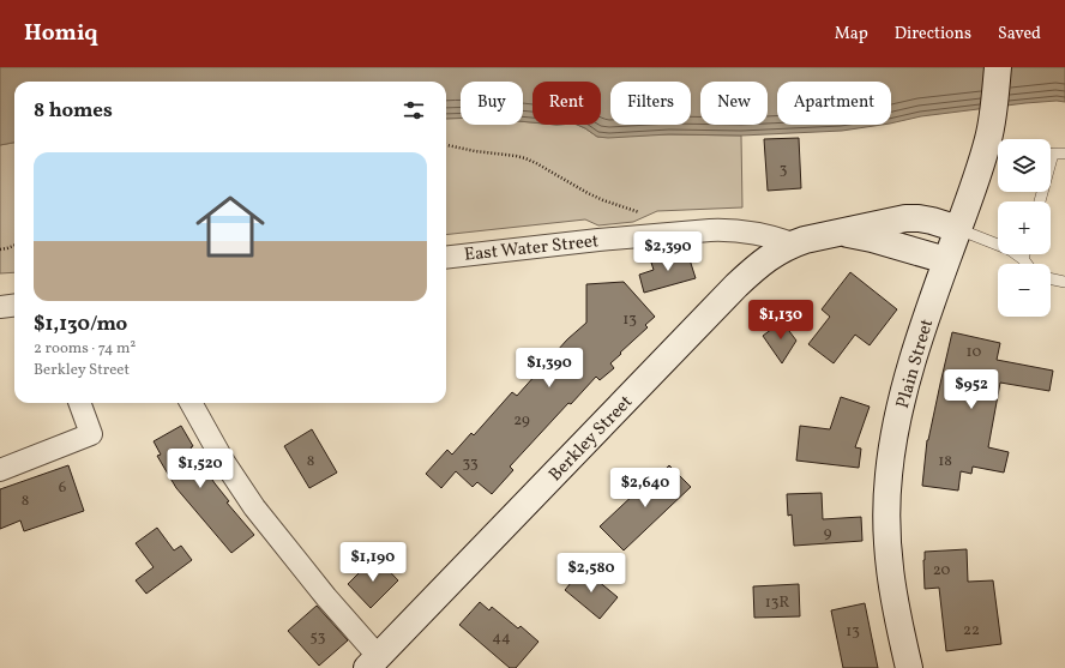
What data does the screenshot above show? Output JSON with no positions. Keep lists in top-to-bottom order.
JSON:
{
  "streets": {
    "main road": ["Plain Street", "Berkley Street"],
    "street": ["East Water Street"]
  },
  "crossings": [
    ["East Water Street", "Berkley Street"]
  ],
  "house_numbers": [
    "3",
    "13",
    "10",
    "29",
    "8",
    "18",
    "33",
    "6",
    "8",
    "9",
    "20",
    "13R",
    "22",
    "13",
    "53",
    "44"
  ],
  "page": {
    "header": "Homiq",
    "nav": ["Map", "Directions", "Saved"],
    "chip": [
      "Buy",
      "Rent",
      "Filters",
      "New",
      "Apartment"
    ],
    "heading": "8 homes",
    "map_buttons": ["+", "−"],
    "list": [
      {
        "name": "$1,130/mo",
        "note": "2 rooms · 74 m² · Berkley Street"
      }
    ],
    "price": [
      "$2,390",
      "$1,130",
      "$1,390",
      "$952",
      "$1,520",
      "$2,640",
      "$1,190",
      "$2,580"
    ]
  }
}
